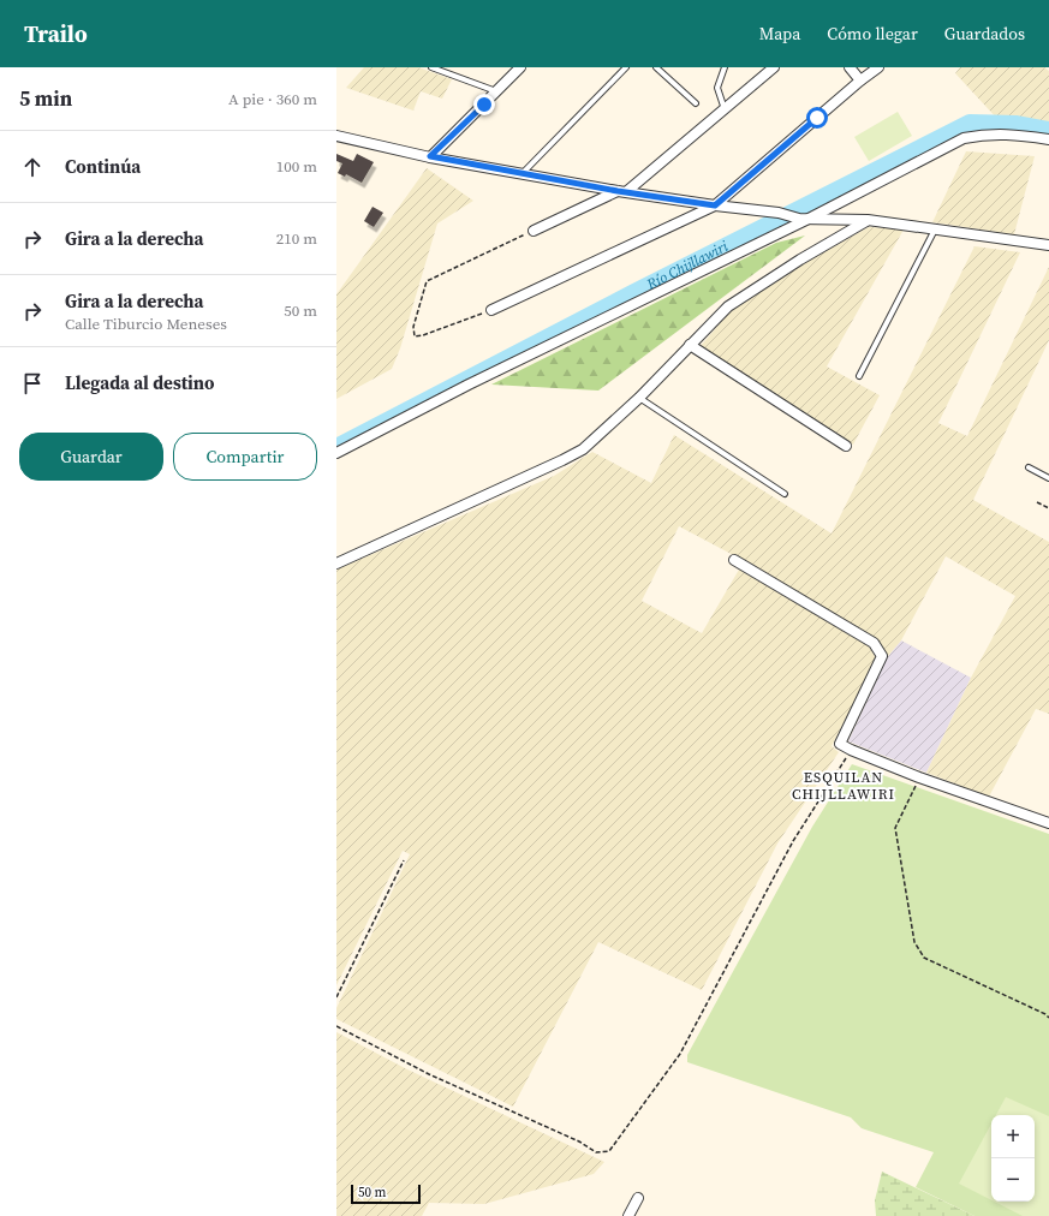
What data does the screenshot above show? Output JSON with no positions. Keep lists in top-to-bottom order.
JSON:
{
  "districts": ["ESQUILAN CHIJLLAWIRI"],
  "water": ["Río Chijllawiri"],
  "scale_bar": "50 m",
  "page": {
    "header": "Trailo",
    "nav": ["Mapa", "Cómo llegar", "Guardados"],
    "heading": ["5 min", "A pie · 360 m"],
    "list": [
      ["Continúa", "100 m"],
      ["Gira a la derecha", "210 m"],
      ["Gira a la derecha", "Calle Tiburcio Meneses", "50 m"],
      "Llegada al destino"
    ],
    "buttons": ["Guardar", "Compartir"],
    "map_buttons": ["+", "−"],
    "scale": "50 m"
  }
}
